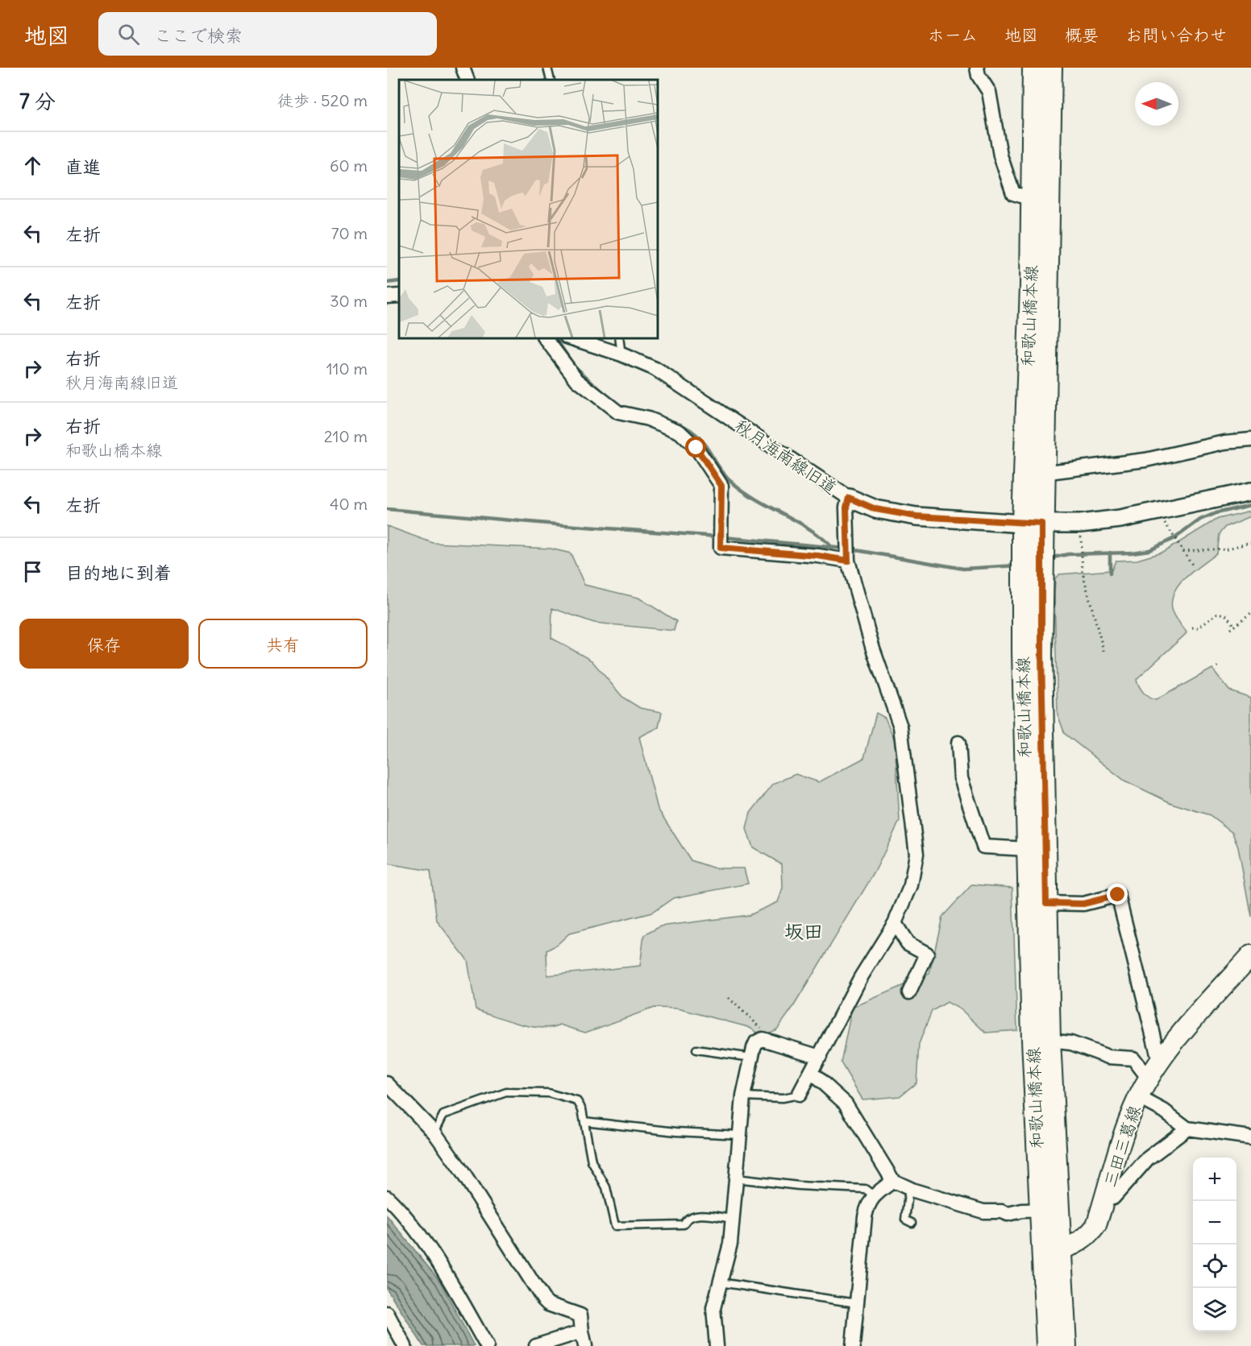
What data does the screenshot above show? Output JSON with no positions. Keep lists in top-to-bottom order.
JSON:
{
  "streets": {
    "main road": ["和歌山橋本線", "三田三葛線"],
    "street": ["秋月海南線旧道"]
  },
  "crossings": [
    ["和歌山橋本線", "秋月海南線旧道"],
    ["和歌山橋本線", "三田三葛線"]
  ],
  "districts": ["坂田"],
  "north": "left",
  "page": {
    "header": "地図",
    "search": "ここで検索",
    "nav": [
      "ホーム",
      "地図",
      "概要",
      "お問い合わせ"
    ],
    "heading": ["7 分", "徒歩 · 520 m"],
    "list": [
      ["直進", "60 m"],
      ["左折", "70 m"],
      ["左折", "30 m"],
      ["右折", "秋月海南線旧道", "110 m"],
      ["右折", "和歌山橋本線", "210 m"],
      ["左折", "40 m"],
      "目的地に到着"
    ],
    "buttons": ["保存", "共有"],
    "map_buttons": ["+", "−"]
  }
}
